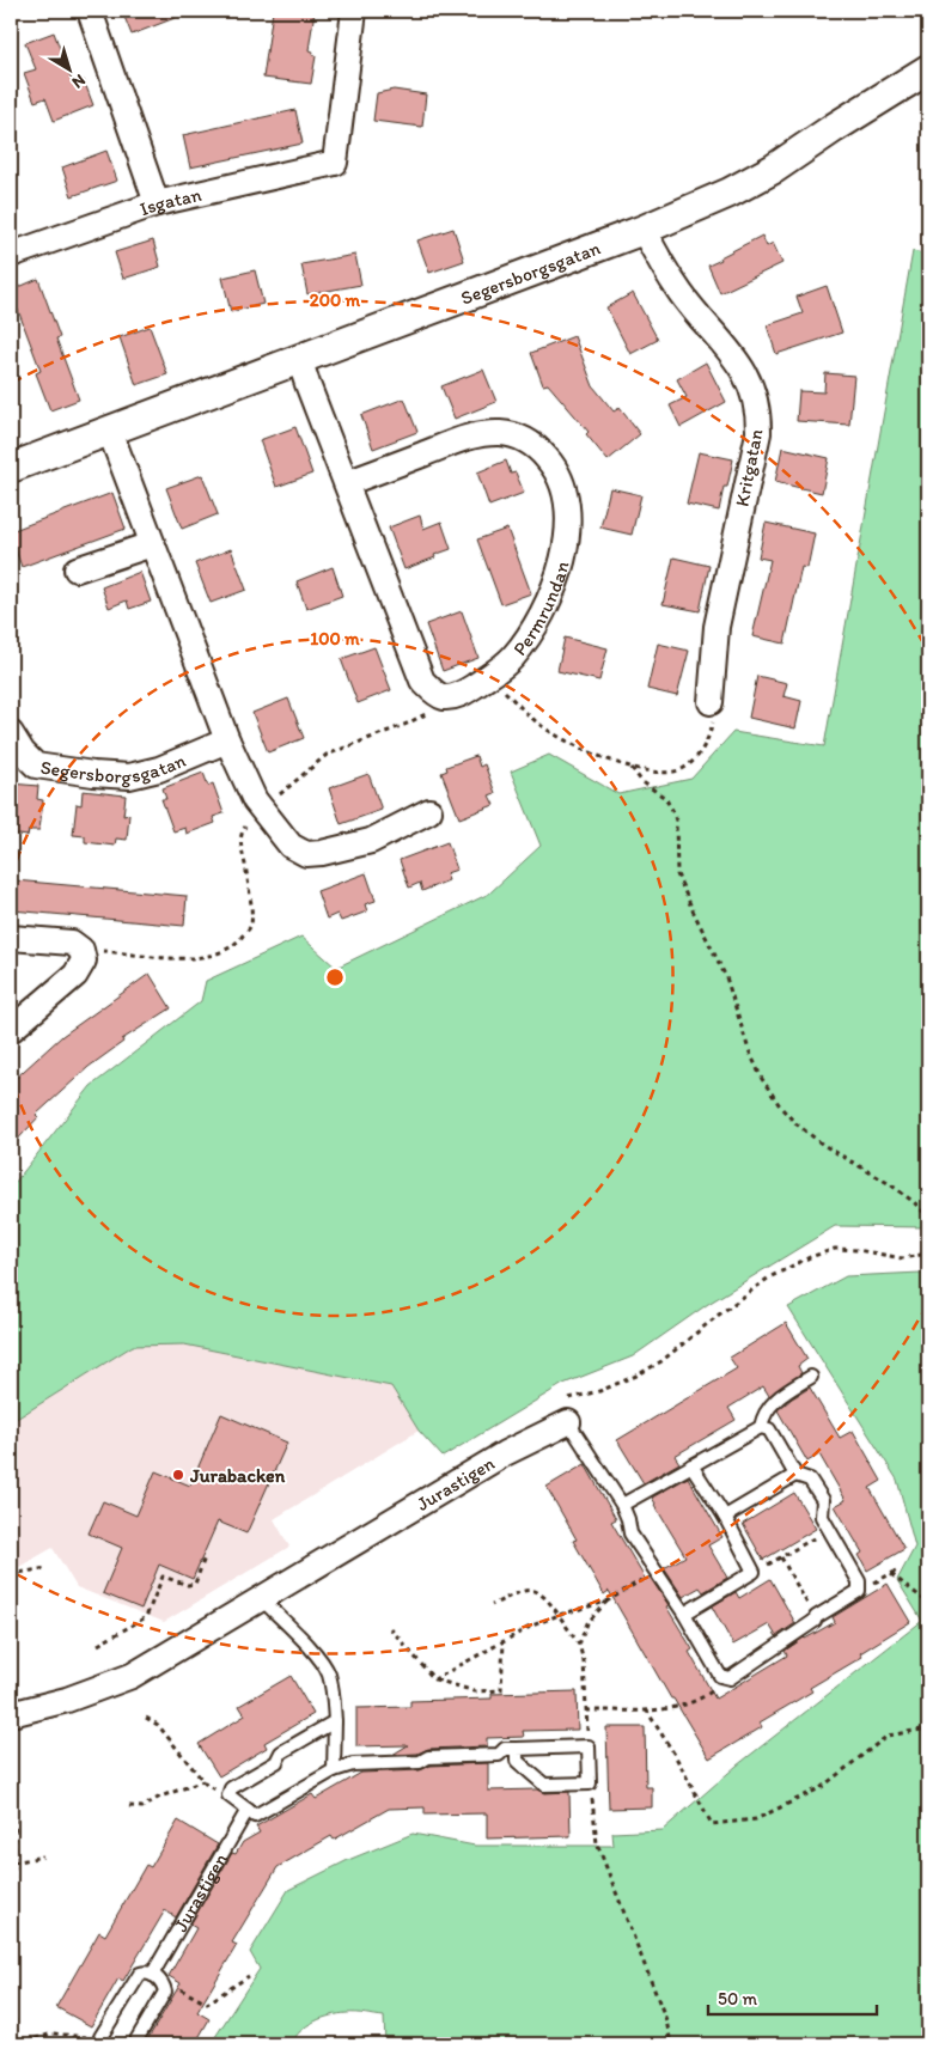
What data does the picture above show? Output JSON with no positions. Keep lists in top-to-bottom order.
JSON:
{
  "streets": {
    "street": [
      "Isgatan",
      "Segersborgsgatan",
      "Kritgatan",
      "Permrundan",
      "Jurastigen"
    ]
  },
  "crossings": [
    ["Segersborgsgatan", "Kritgatan"],
    ["Segersborgsgatan", "Permrundan"]
  ],
  "places": ["Jurabacken"],
  "scale_bar": "50 m",
  "north": "bottom right",
  "rings": ["200 m", "100 m"]
}
